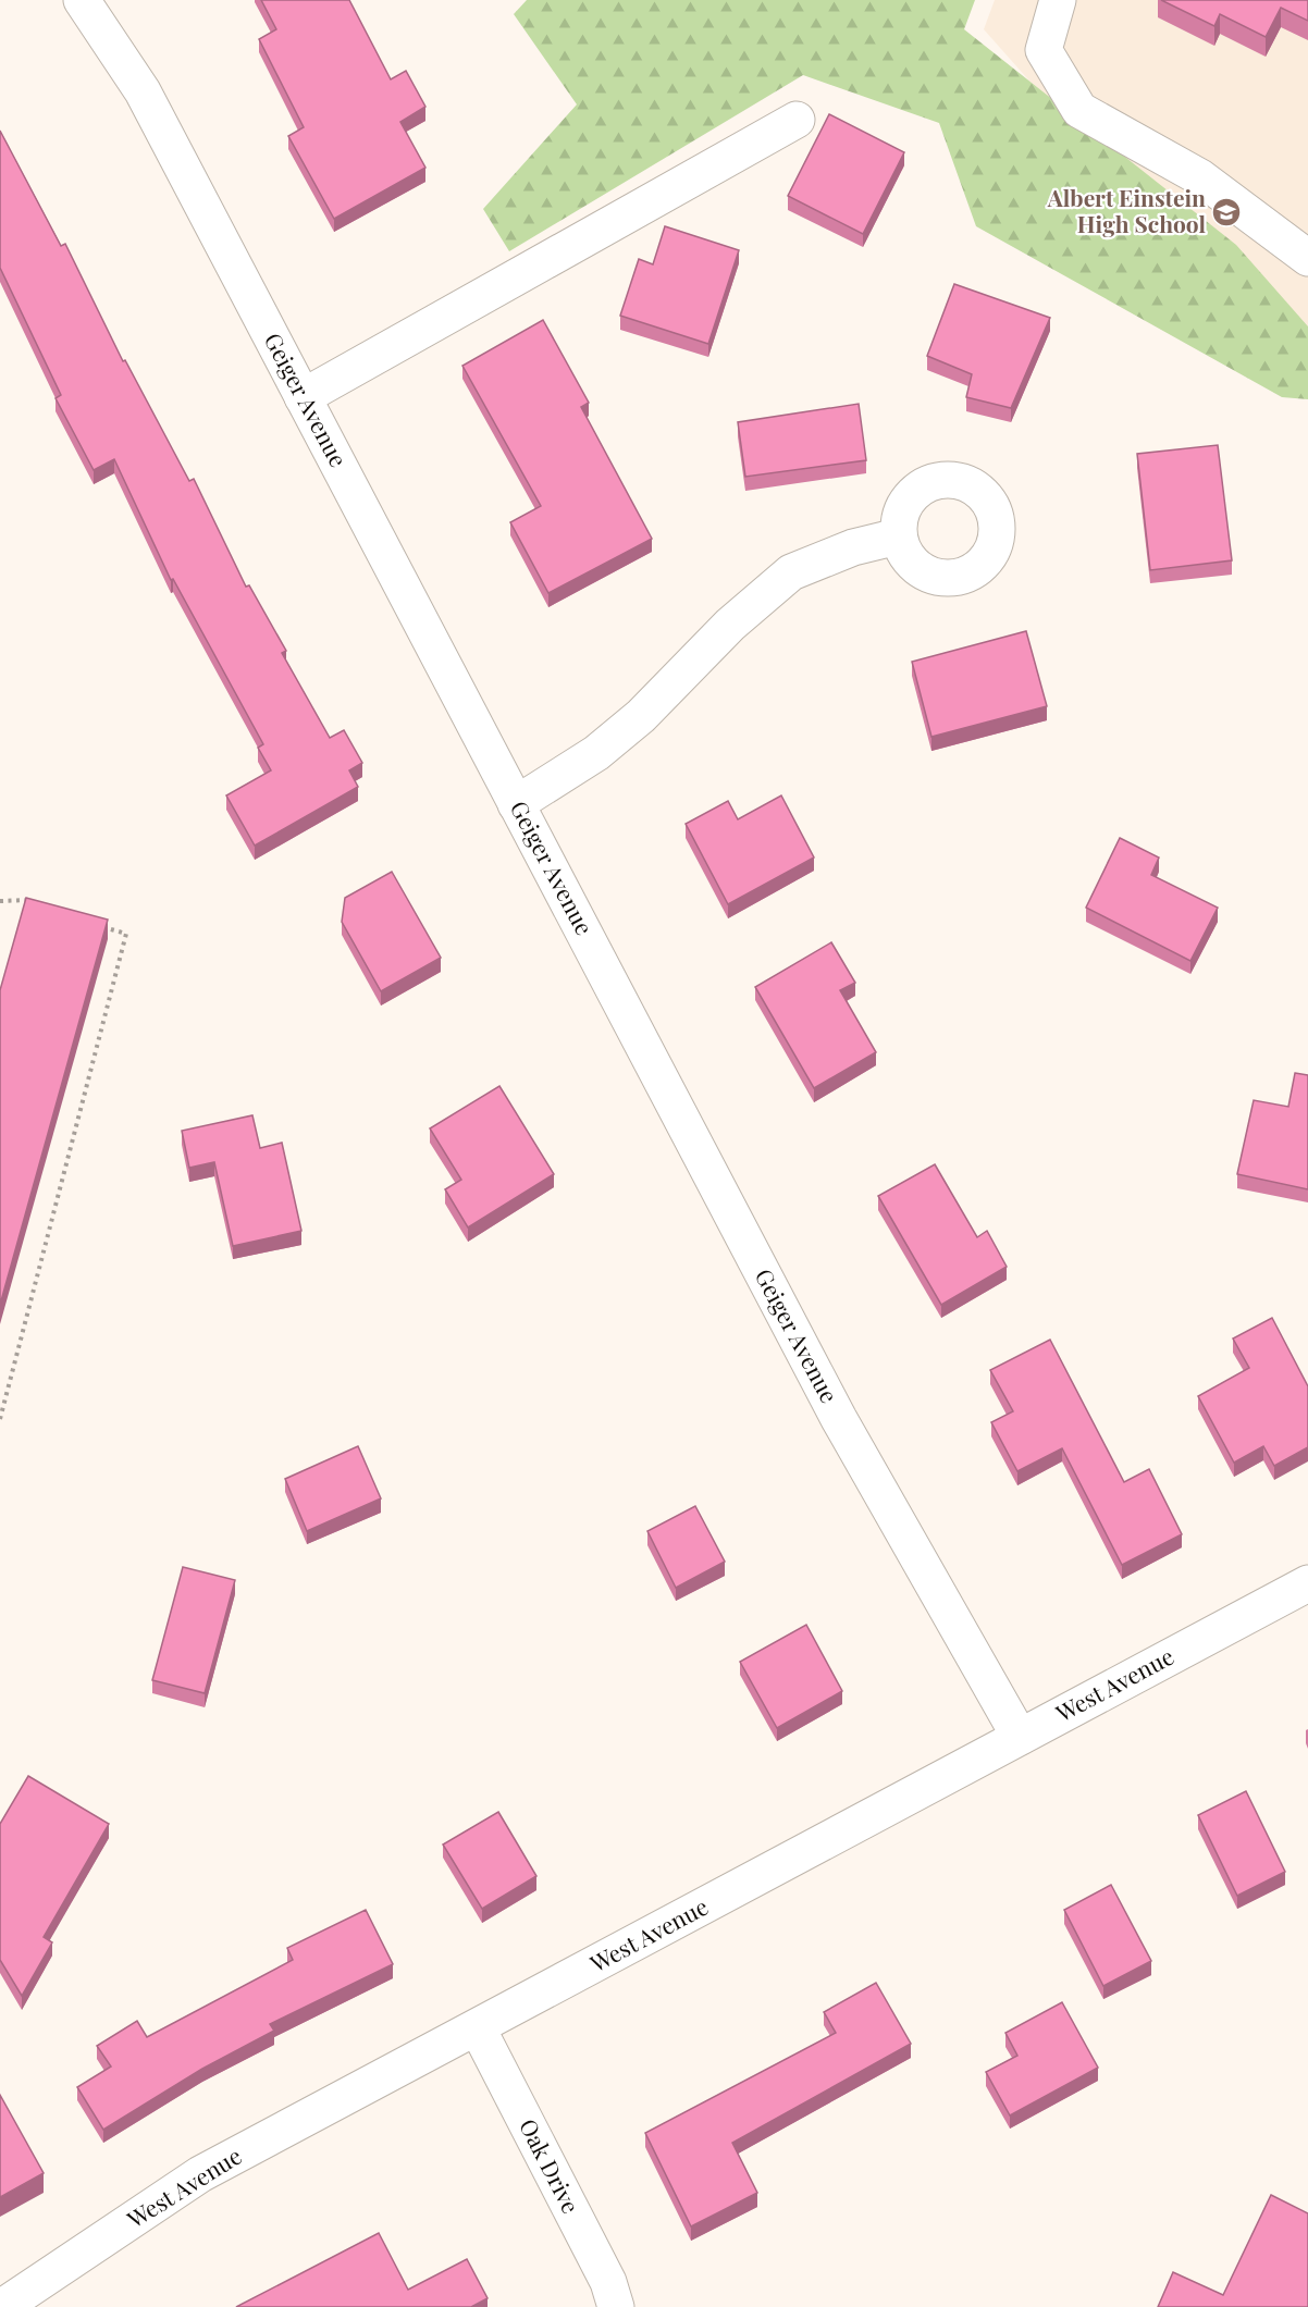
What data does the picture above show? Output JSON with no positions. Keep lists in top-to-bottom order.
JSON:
{
  "streets": {
    "street": ["Geiger Avenue", "West Avenue", "Oak Drive"]
  },
  "crossings": [
    ["Geiger Avenue", "West Avenue"],
    ["West Avenue", "Oak Drive"]
  ],
  "places": {
    "school or university": ["Albert Einstein High School"]
  }
}
